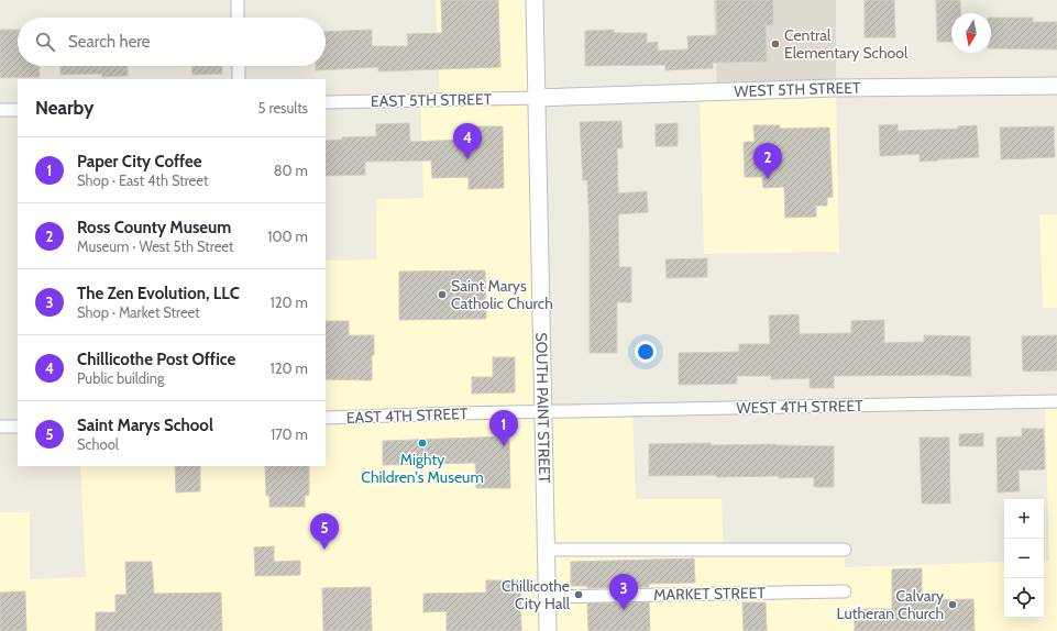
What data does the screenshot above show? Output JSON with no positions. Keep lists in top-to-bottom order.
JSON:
{
  "streets": {
    "main road": ["WEST 5TH STREET", "SOUTH PAINT STREET"],
    "street": [
      "EAST 5TH STREET",
      "WEST 4TH STREET",
      "EAST 4TH STREET",
      "MARKET STREET"
    ]
  },
  "crossings": [
    ["WEST 5TH STREET", "EAST 5TH STREET"],
    ["WEST 5TH STREET", "SOUTH PAINT STREET"],
    ["EAST 5TH STREET", "SOUTH PAINT STREET"],
    ["WEST 4TH STREET", "SOUTH PAINT STREET"],
    ["WEST 4TH STREET", "EAST 4TH STREET"],
    ["SOUTH PAINT STREET", "EAST 4TH STREET"],
    ["SOUTH PAINT STREET", "MARKET STREET"]
  ],
  "places": [
    "Central Elementary School",
    "Saint Marys Catholic Church",
    "Mighty Children's Museum",
    "Chillicothe City Hall",
    "Calvary Lutheran Church"
  ],
  "north": "bottom",
  "page": {
    "search": "Search here",
    "heading": ["Nearby", "5 results"],
    "pins": [
      "4",
      "2",
      "1",
      "5",
      "3"
    ],
    "list": [
      {
        "mark": "1",
        "name": "Paper City Coffee",
        "note": "Shop · East 4th Street",
        "value": "80 m"
      },
      {
        "mark": "2",
        "name": "Ross County Museum",
        "note": "Museum · West 5th Street",
        "value": "100 m"
      },
      {
        "mark": "3",
        "name": "The Zen Evolution, LLC",
        "note": "Shop · Market Street",
        "value": "120 m"
      },
      {
        "mark": "4",
        "name": "Chillicothe Post Office",
        "note": "Public building",
        "value": "120 m"
      },
      {
        "mark": "5",
        "name": "Saint Marys School",
        "note": "School",
        "value": "170 m"
      }
    ],
    "map_buttons": ["+", "−"]
  }
}
